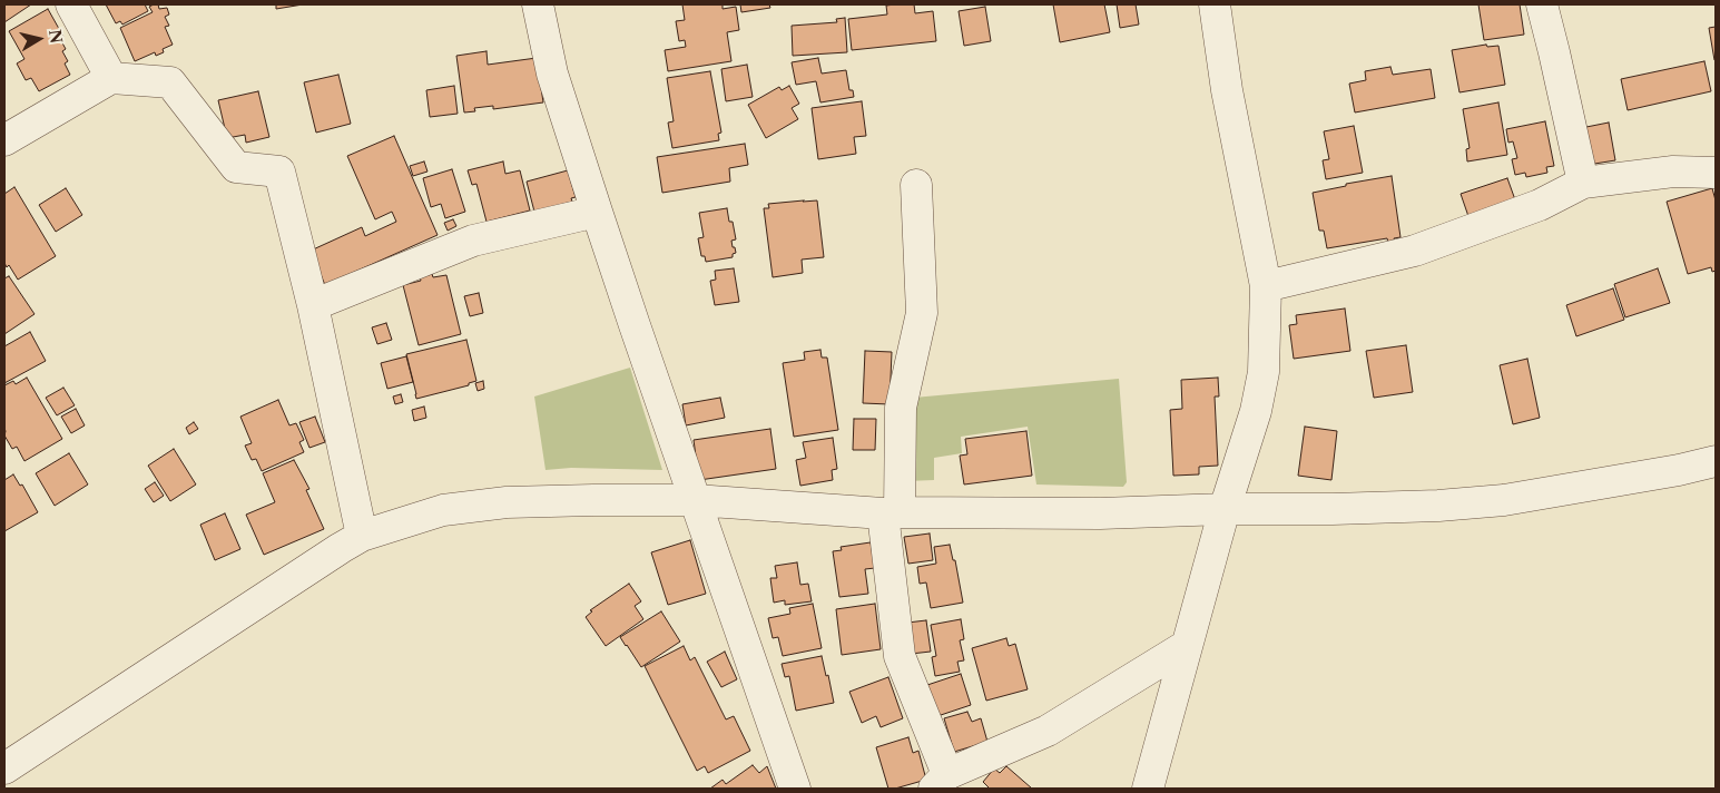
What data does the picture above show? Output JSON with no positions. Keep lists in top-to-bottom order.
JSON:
{
  "north": "right"
}
